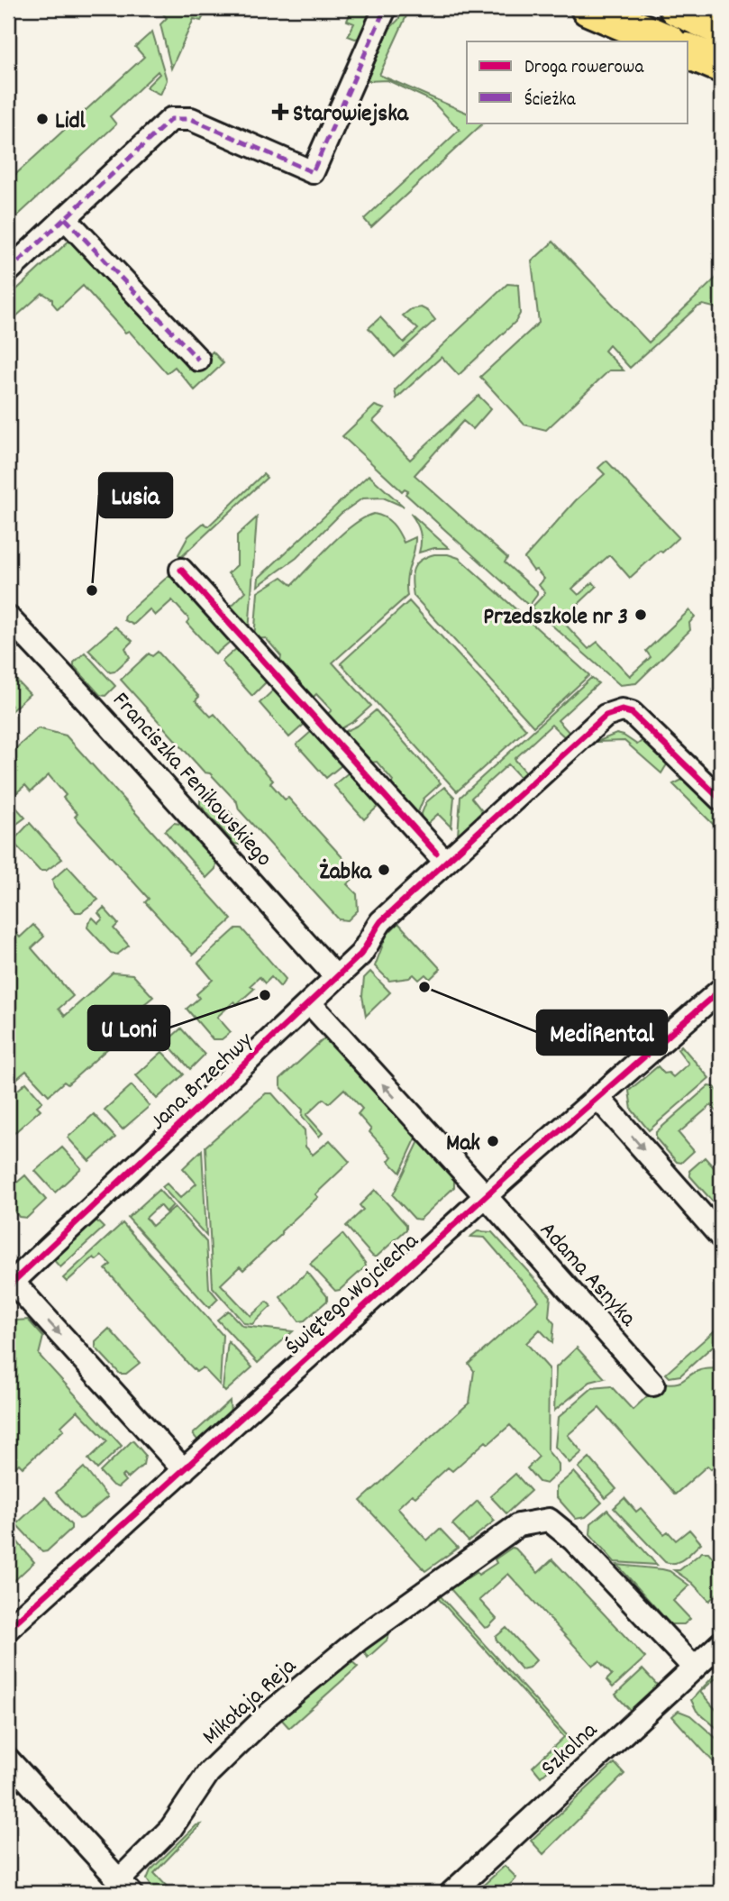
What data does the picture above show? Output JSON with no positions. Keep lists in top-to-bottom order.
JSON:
{
  "streets": {
    "street": [
      "Franciszka Fenikowskiego",
      "Jana Brzechwy",
      "Adama Asnyka",
      "Świętego Wojciecha",
      "Mikołaja Reja",
      "Szkolna"
    ]
  },
  "crossings": [
    ["Franciszka Fenikowskiego", "Jana Brzechwy"],
    ["Jana Brzechwy", "Adama Asnyka"],
    ["Adama Asnyka", "Świętego Wojciecha"],
    ["Mikołaja Reja", "Szkolna"]
  ],
  "one_way": ["Adama Asnyka"],
  "places": {
    "health": ["Starowiejska"],
    "other": [
      "Lidl",
      "Lusia",
      "Przedszkole nr 3",
      "Żabka",
      "MediRental",
      "U Loni",
      "Mak"
    ]
  },
  "legend": ["Droga rowerowa", "Ścieżka"]
}
